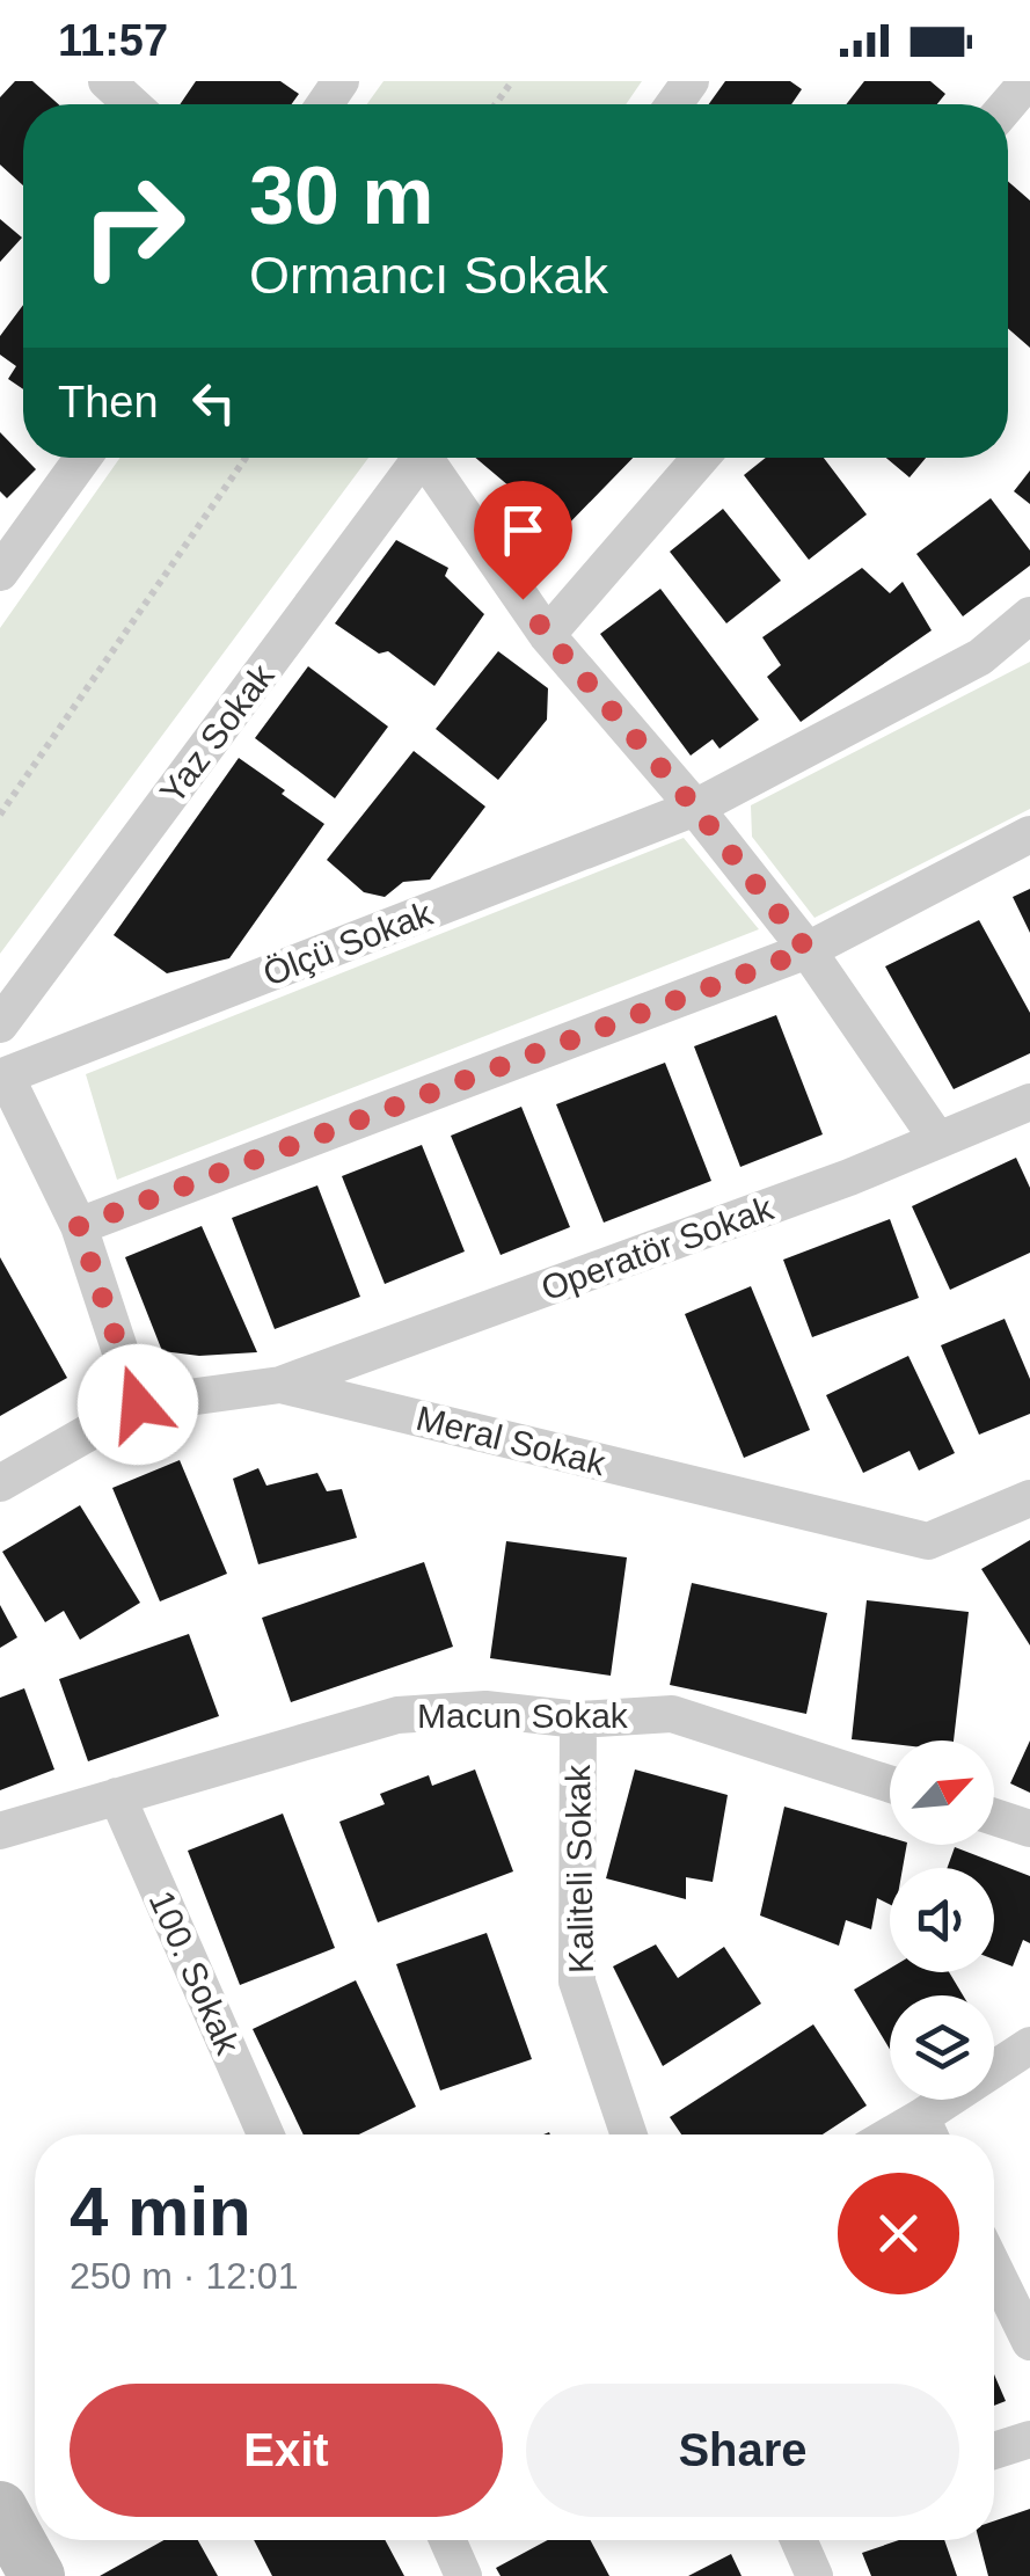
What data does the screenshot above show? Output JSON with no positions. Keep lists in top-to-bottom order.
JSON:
{
  "streets": {
    "street": [
      "Yaz Sokak",
      "Ölçü Sokak",
      "Operatör Sokak",
      "Meral Sokak",
      "Macun Sokak",
      "Kaliteli Sokak",
      "100. Sokak"
    ]
  },
  "crossings": [
    ["Operatör Sokak", "Meral Sokak"],
    ["Macun Sokak", "Kaliteli Sokak"],
    ["Macun Sokak", "100. Sokak"]
  ],
  "north": "top right",
  "page": {
    "status": "11:57",
    "turn": ["30 m", "Ormancı Sokak"],
    "then": "Then",
    "heading": ["4 min", "250 m · 12:01"],
    "buttons": ["Exit", "Share"]
  }
}
